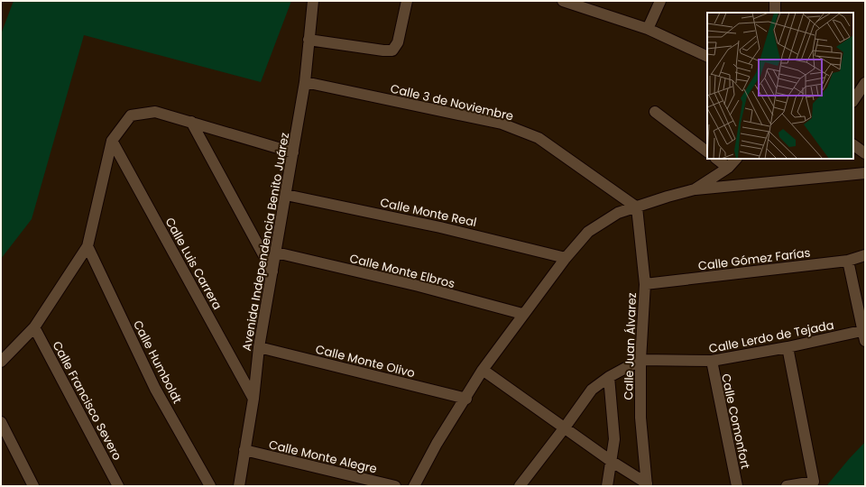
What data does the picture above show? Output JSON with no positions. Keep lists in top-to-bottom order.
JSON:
{
  "streets": {
    "street": [
      "Calle 3 de Noviembre",
      "Calle Monte Real",
      "Avenida Independencia Benito Juárez",
      "Calle Gómez Farías",
      "Calle Luis Carrera",
      "Calle Monte Elbros",
      "Calle Lerdo de Tejada",
      "Calle Juan Álvarez",
      "Calle Monte Olivo",
      "Calle Humboldt",
      "Calle Francisco Severo",
      "Calle Comonfort",
      "Calle Monte Alegre"
    ]
  },
  "crossings": [
    ["Calle 3 de Noviembre", "Avenida Independencia Benito Juárez"],
    ["Calle 3 de Noviembre", "Calle Juan Álvarez"],
    ["Calle Monte Real", "Avenida Independencia Benito Juárez"],
    ["Avenida Independencia Benito Juárez", "Calle Luis Carrera"],
    ["Avenida Independencia Benito Juárez", "Calle Monte Elbros"],
    ["Avenida Independencia Benito Juárez", "Calle Monte Olivo"],
    ["Avenida Independencia Benito Juárez", "Calle Monte Alegre"],
    ["Calle Gómez Farías", "Calle Juan Álvarez"],
    ["Calle Lerdo de Tejada", "Calle Juan Álvarez"],
    ["Calle Lerdo de Tejada", "Calle Comonfort"]
  ]
}
